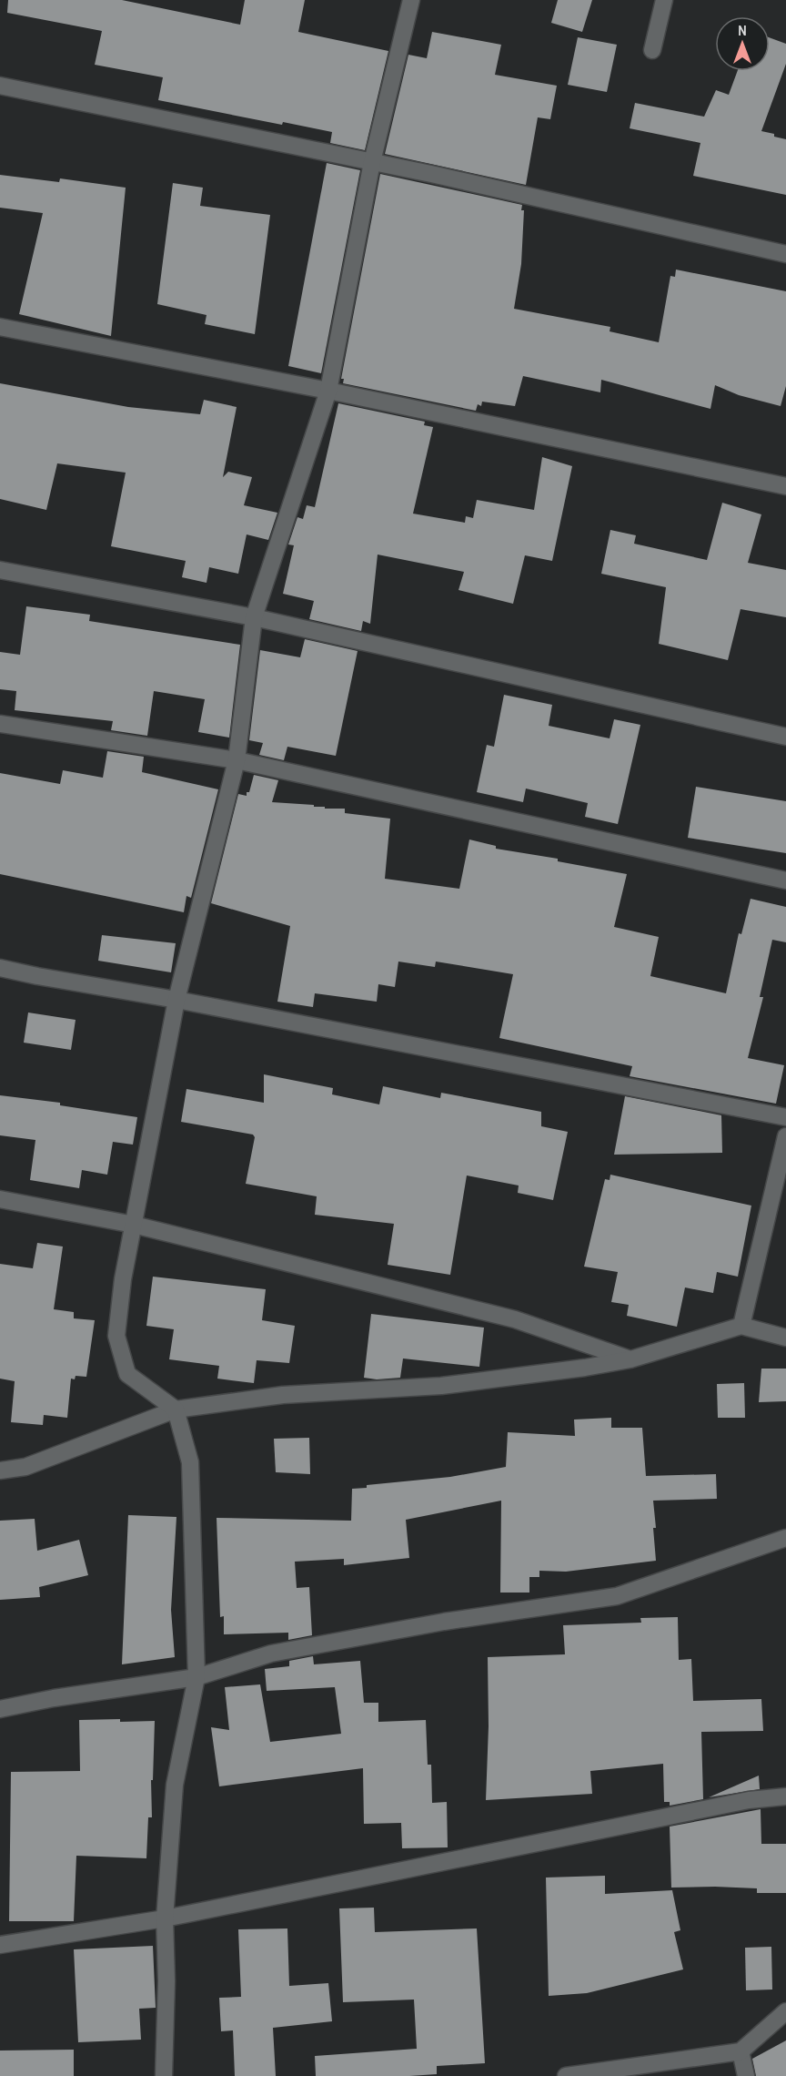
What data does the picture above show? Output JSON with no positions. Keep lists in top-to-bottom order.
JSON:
{
  "north": "top"
}
